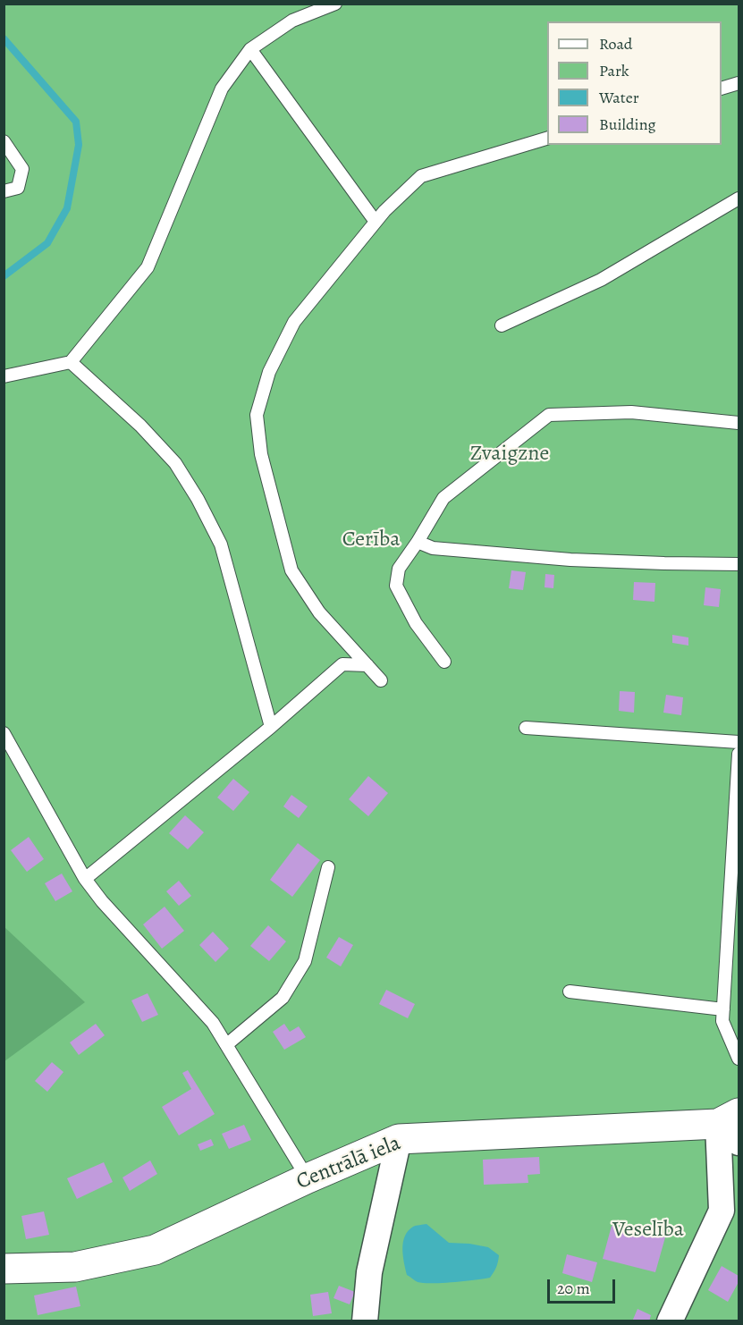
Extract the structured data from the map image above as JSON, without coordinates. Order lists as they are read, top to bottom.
{
  "streets": {
    "street": ["Centrālā iela"]
  },
  "parks": ["Zvaigzne", "Cerība", "Veselība"],
  "legend": [
    "Road",
    "Park",
    "Water",
    "Building"
  ],
  "scale_bar": "20 m"
}
